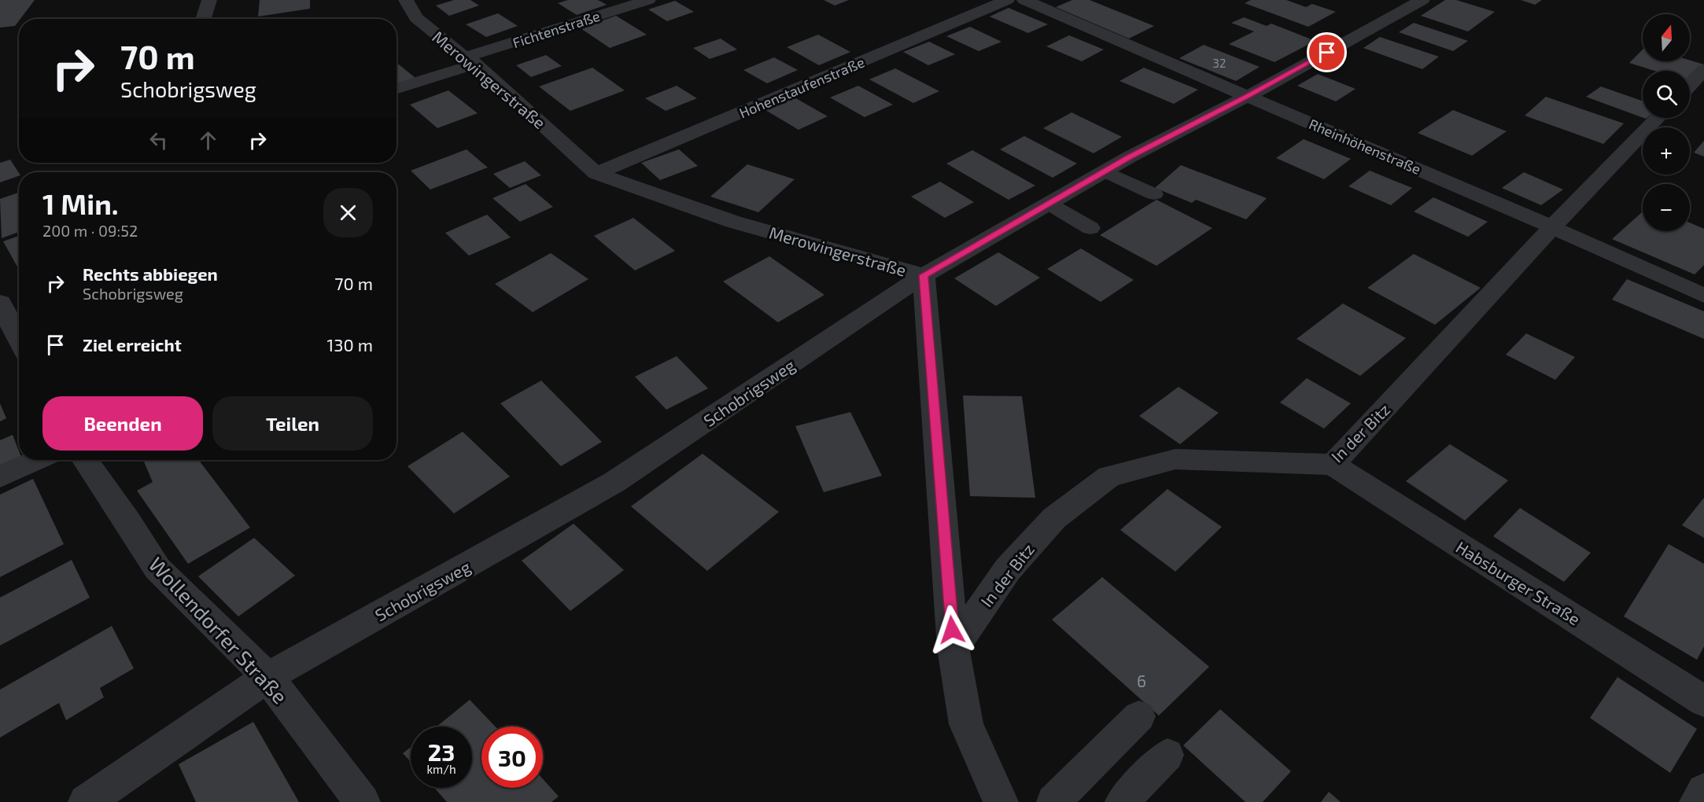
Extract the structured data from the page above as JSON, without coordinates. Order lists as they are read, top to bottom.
{
  "streets": {
    "street": [
      "Fichtenstraße",
      "Merowingerstraße",
      "Hohenstaufenstraße",
      "Rheinhöhenstraße",
      "Schobrigsweg",
      "In der Bitz",
      "Habsburger Straße",
      "Wollendorfer Straße"
    ]
  },
  "crossings": [
    ["Fichtenstraße", "Merowingerstraße"],
    ["Merowingerstraße", "Hohenstaufenstraße"],
    ["Merowingerstraße", "Schobrigsweg"],
    ["Merowingerstraße", "In der Bitz"],
    ["Rheinhöhenstraße", "Schobrigsweg"],
    ["Rheinhöhenstraße", "In der Bitz"],
    ["Schobrigsweg", "Wollendorfer Straße"],
    ["In der Bitz", "Habsburger Straße"]
  ],
  "house_numbers": ["32", "6"],
  "north": "top",
  "page": {
    "map_buttons": ["+", "−"],
    "turn": ["70 m", "Schobrigsweg"],
    "heading": ["1 Min.", "200 m · 09:52"],
    "list": [
      {
        "name": "Rechts abbiegen",
        "note": "Schobrigsweg",
        "value": "70 m"
      },
      {
        "name": "Ziel erreicht",
        "value": "130 m"
      }
    ],
    "buttons": ["Beenden", "Teilen"],
    "speed": "23 km/h",
    "limit": "30"
  }
}
